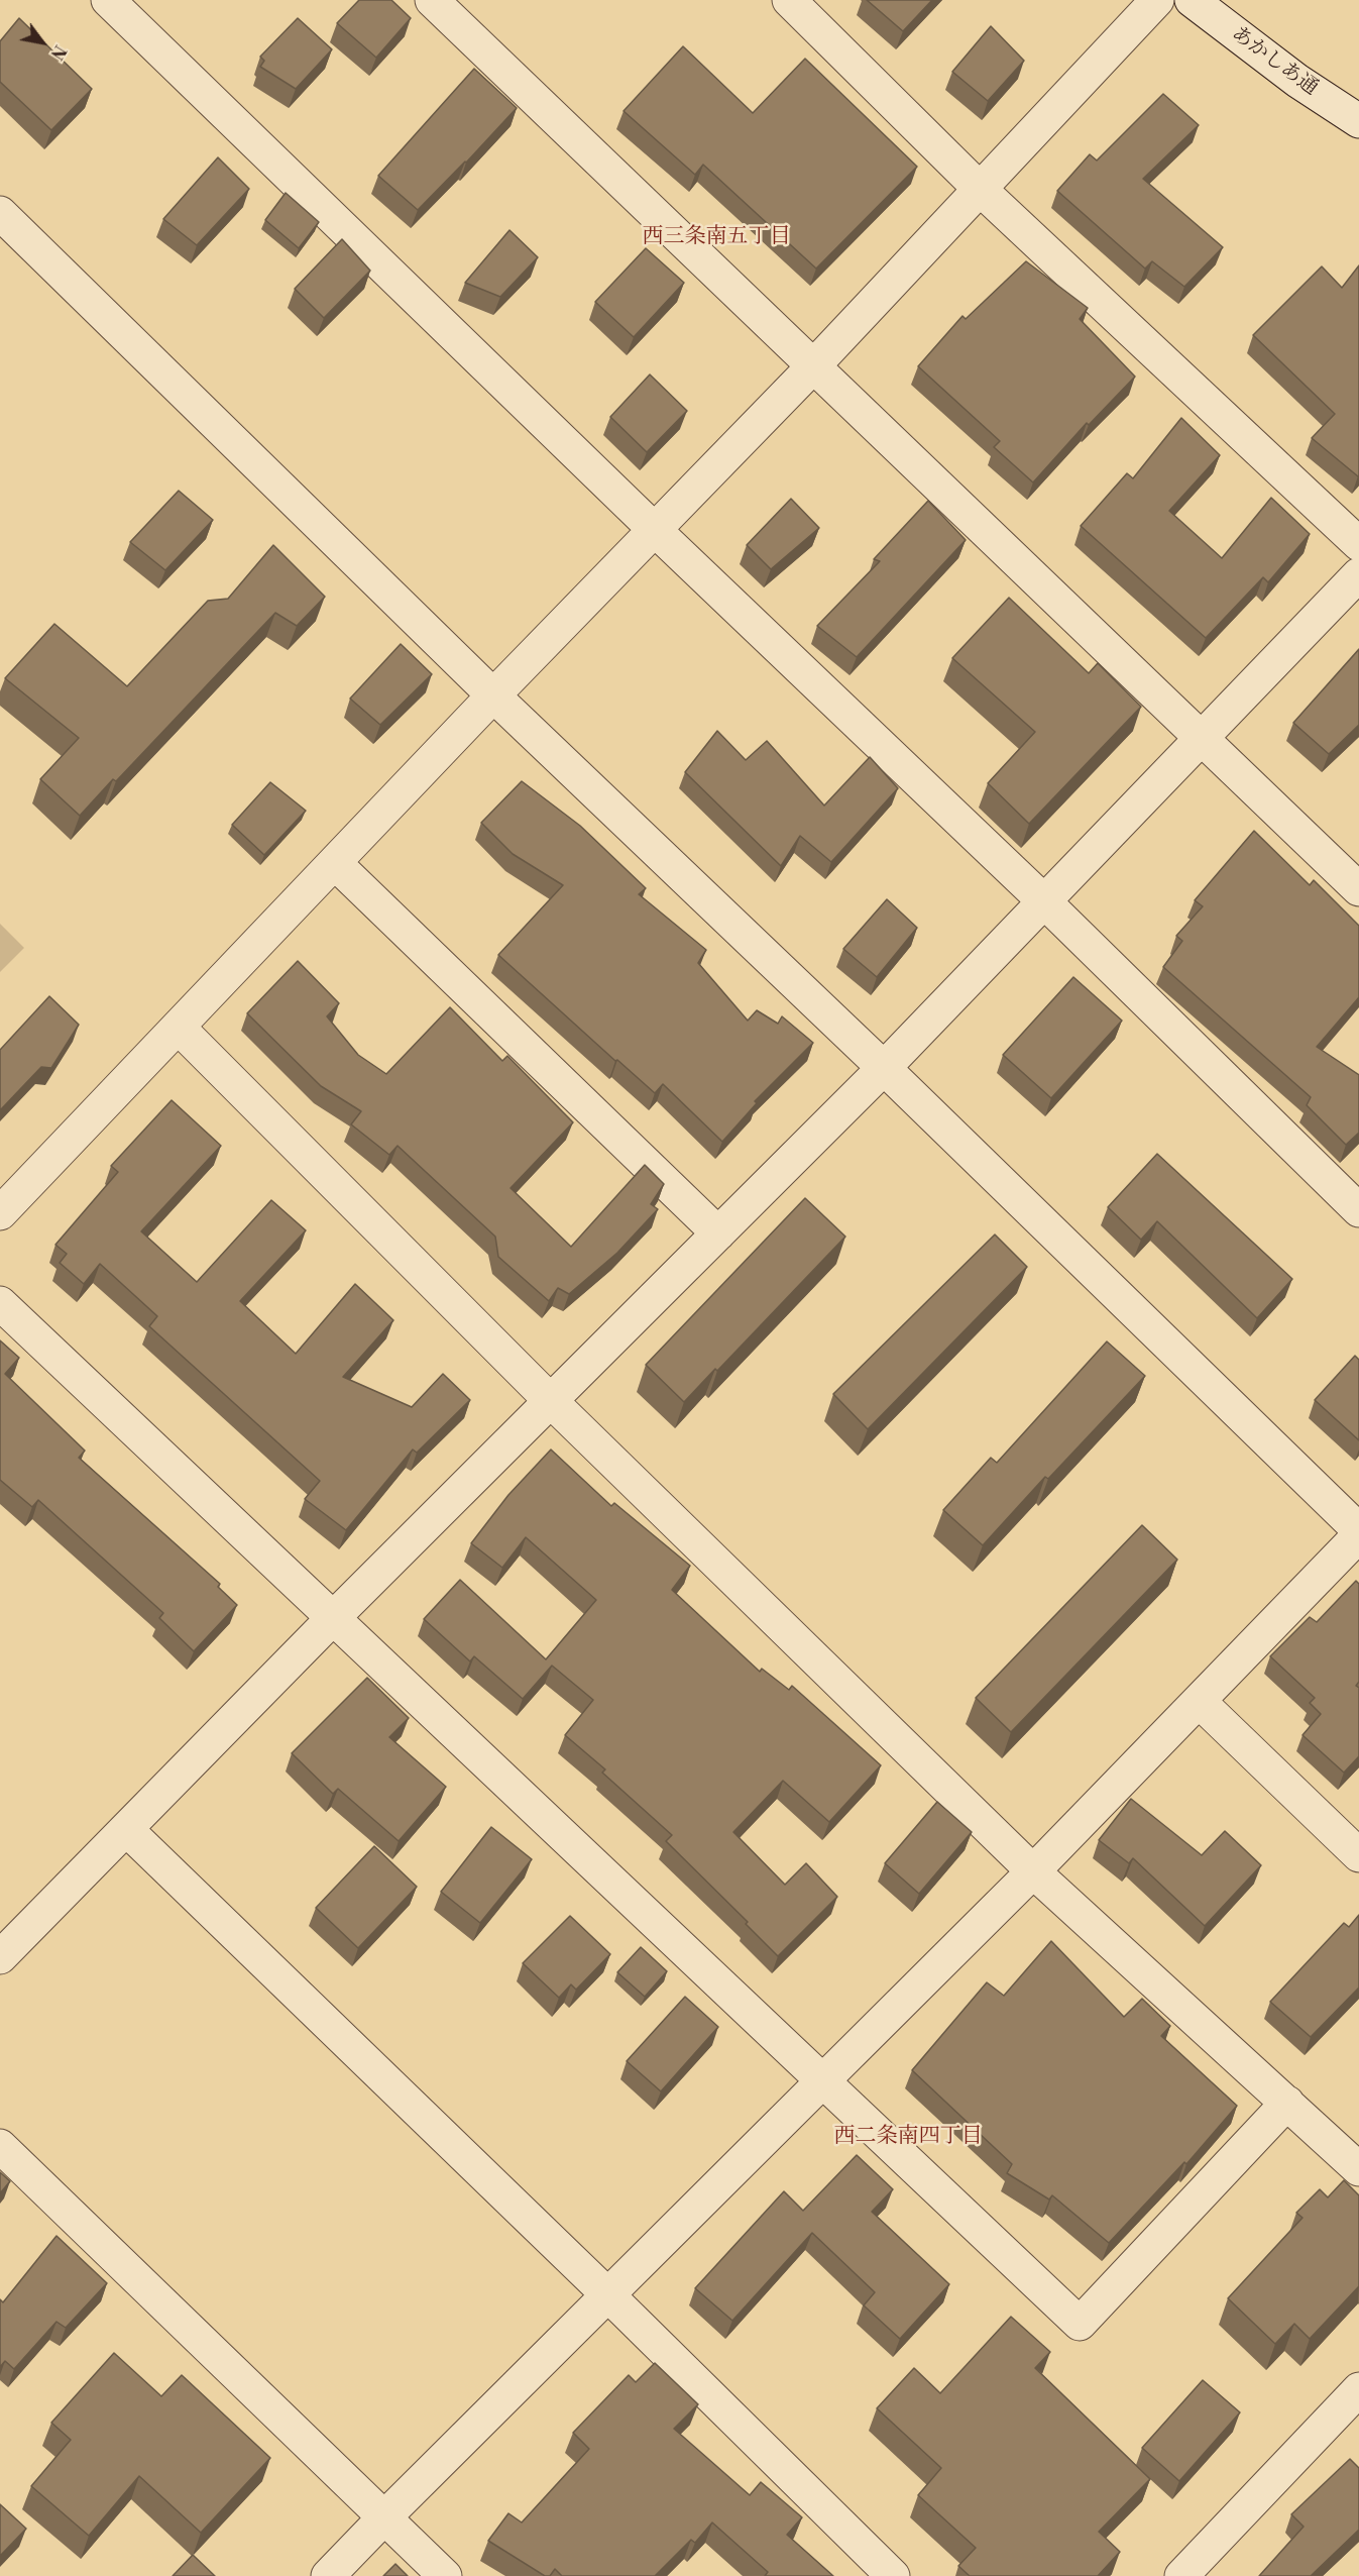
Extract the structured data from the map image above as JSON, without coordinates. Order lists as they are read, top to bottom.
{
  "streets": {
    "street": ["あかしあ通"]
  },
  "districts": ["西三条南五丁目", "西二条南四丁目"],
  "north": "bottom right"
}
